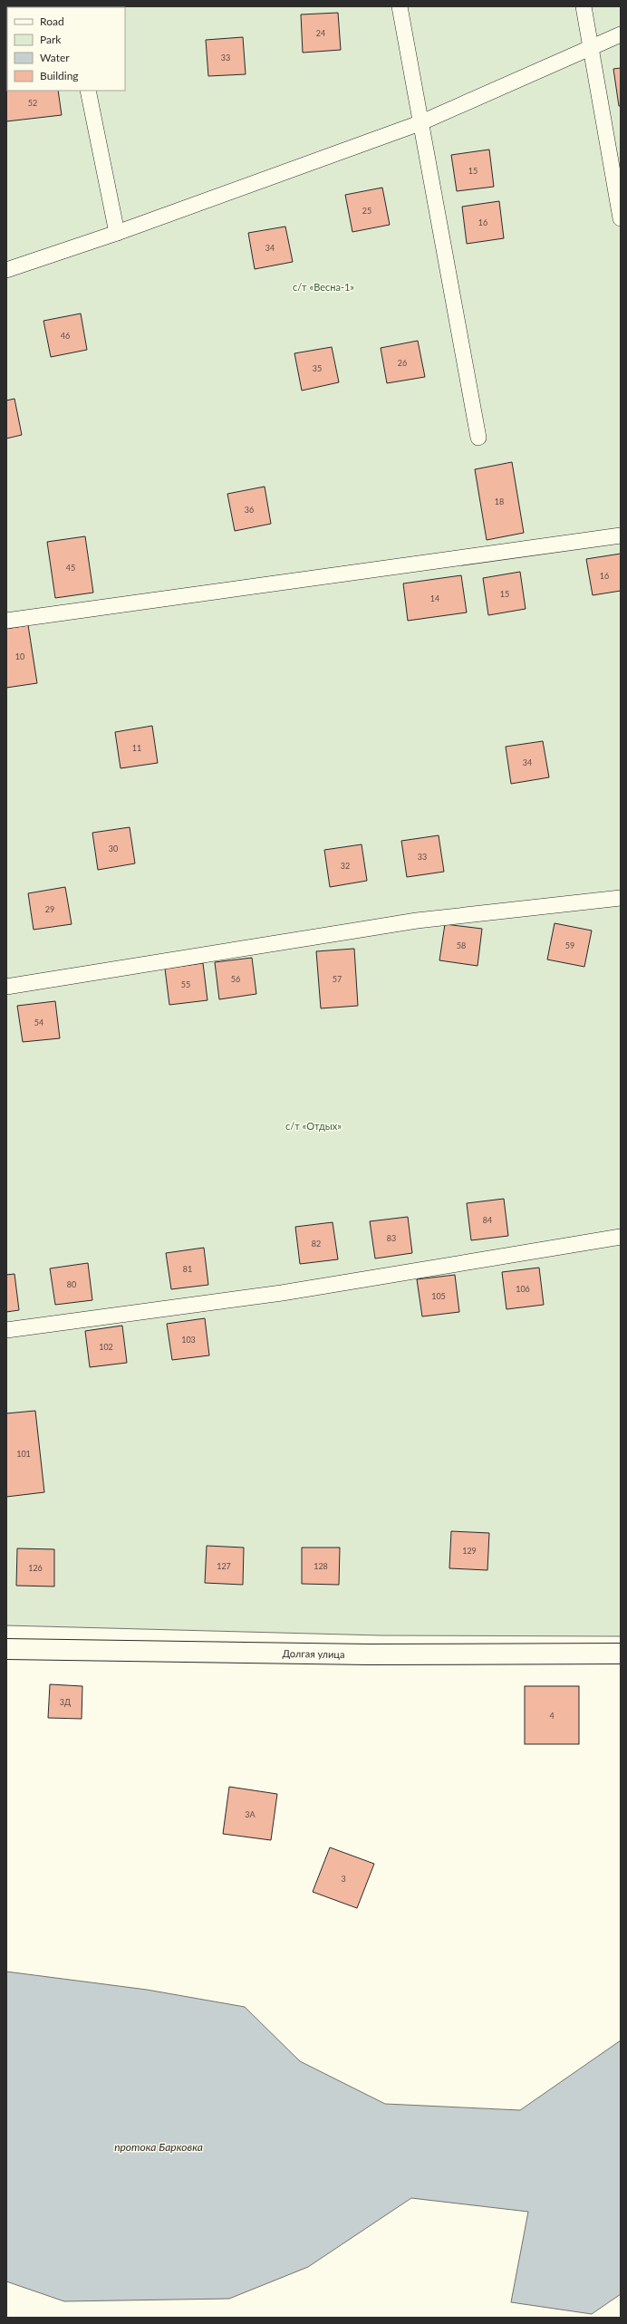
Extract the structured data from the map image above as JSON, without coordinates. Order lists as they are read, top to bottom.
{
  "streets": {
    "street": ["Долгая улица"]
  },
  "water": ["протока Барковка"],
  "parks": ["с/т «Весна-1»", "с/т «Отдых»"],
  "house_numbers": [
    "24",
    "33",
    "52",
    "15",
    "25",
    "16",
    "34",
    "46",
    "26",
    "35",
    "18",
    "36",
    "45",
    "16",
    "15",
    "14",
    "10",
    "11",
    "34",
    "30",
    "33",
    "32",
    "29",
    "58",
    "59",
    "56",
    "57",
    "55",
    "54",
    "84",
    "83",
    "82",
    "81",
    "80",
    "106",
    "105",
    "103",
    "102",
    "101",
    "129",
    "127",
    "128",
    "126",
    "3Д",
    "4",
    "3А",
    "3"
  ],
  "legend": [
    "Road",
    "Park",
    "Water",
    "Building"
  ]
}
